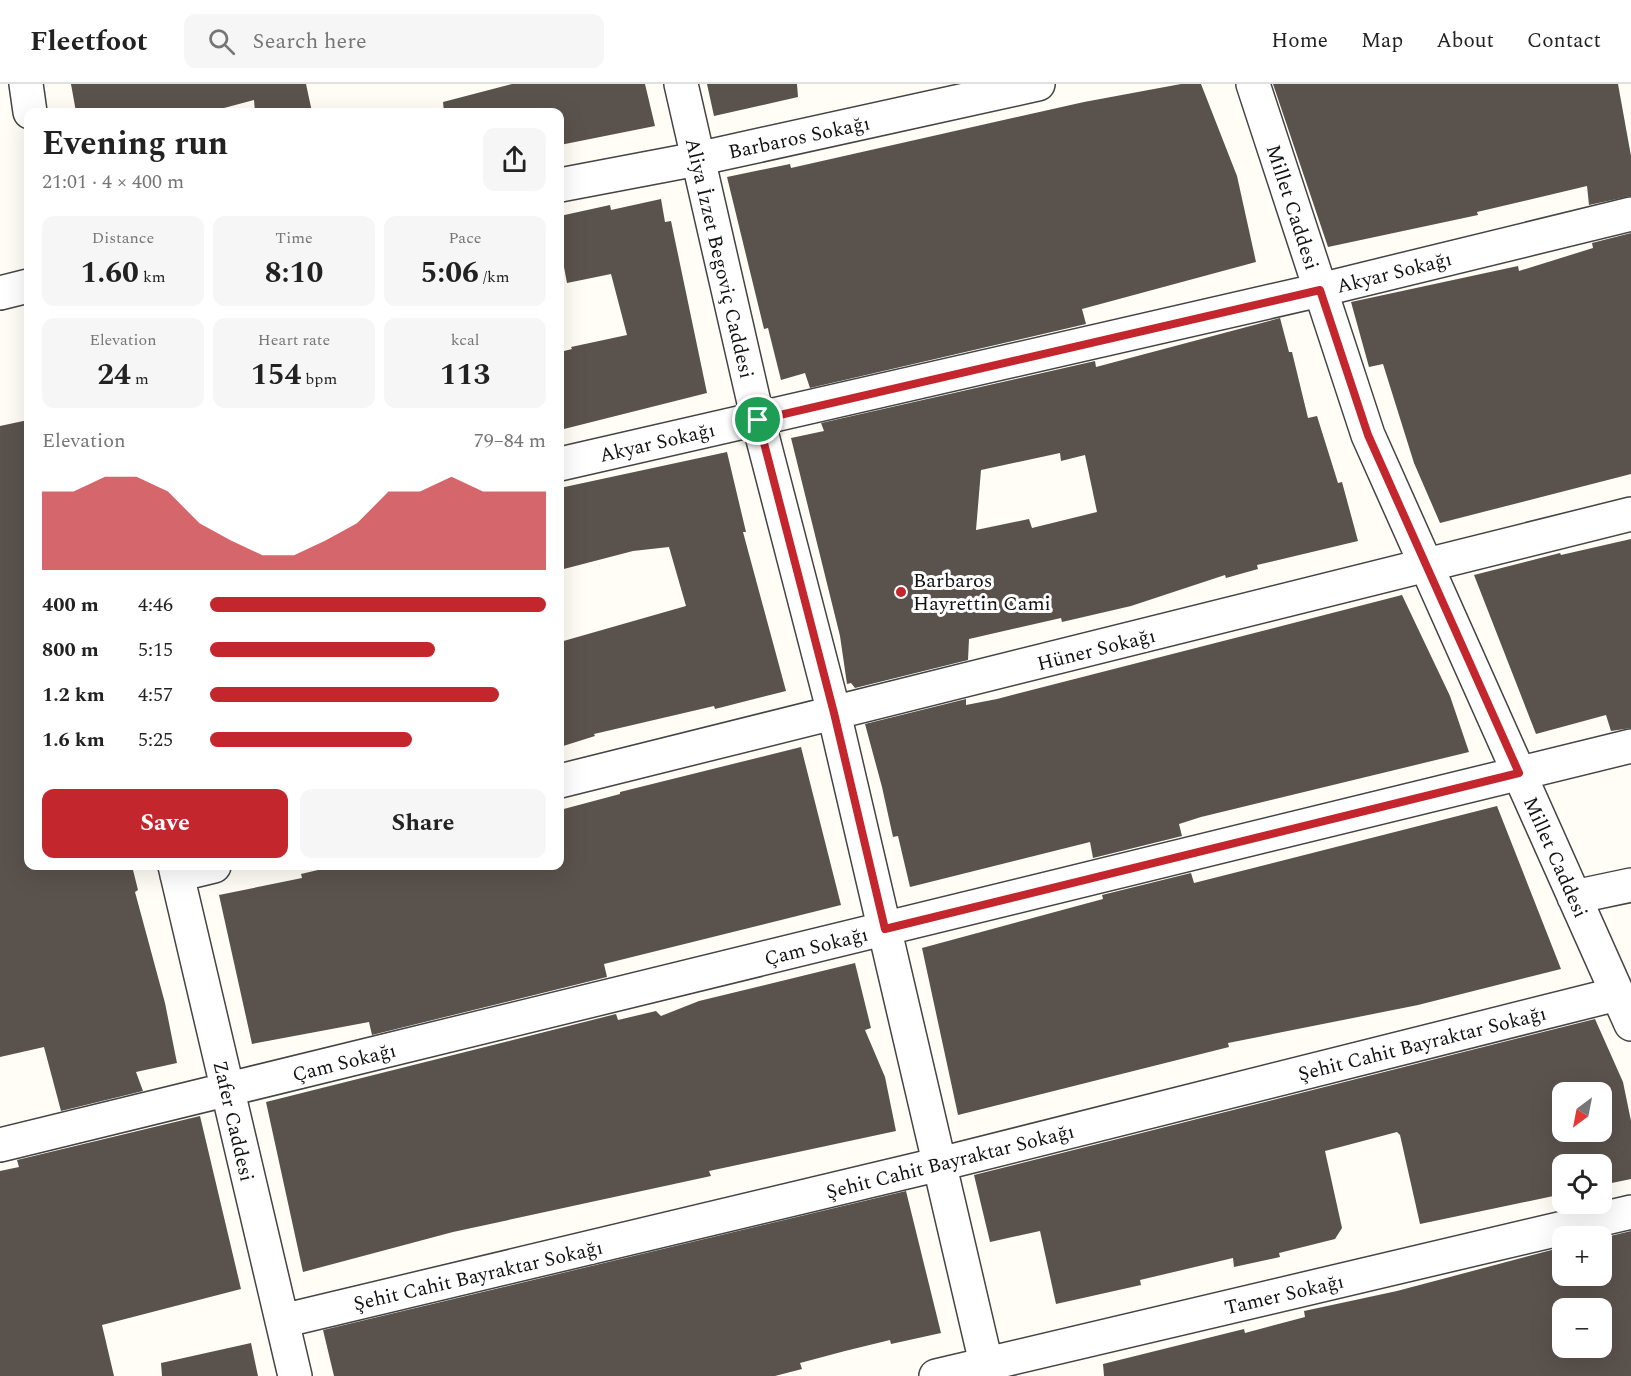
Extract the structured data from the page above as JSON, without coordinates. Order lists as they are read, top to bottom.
{
  "streets": {
    "street": [
      "Barbaros Sokağı",
      "Millet Caddesi",
      "Aliya İzzet Begoviç Caddesi",
      "Akyar Sokağı",
      "Hüner Sokağı",
      "Çam Sokağı",
      "Şehit Cahit Bayraktar Sokağı",
      "Zafer Caddesi",
      "Tamer Sokağı"
    ]
  },
  "crossings": [
    ["Barbaros Sokağı", "Aliya İzzet Begoviç Caddesi"],
    ["Millet Caddesi", "Akyar Sokağı"],
    ["Millet Caddesi", "Hüner Sokağı"],
    ["Millet Caddesi", "Çam Sokağı"],
    ["Millet Caddesi", "Şehit Cahit Bayraktar Sokağı"],
    ["Aliya İzzet Begoviç Caddesi", "Akyar Sokağı"],
    ["Aliya İzzet Begoviç Caddesi", "Hüner Sokağı"],
    ["Aliya İzzet Begoviç Caddesi", "Çam Sokağı"],
    ["Aliya İzzet Begoviç Caddesi", "Şehit Cahit Bayraktar Sokağı"],
    ["Aliya İzzet Begoviç Caddesi", "Tamer Sokağı"],
    ["Çam Sokağı", "Zafer Caddesi"],
    ["Şehit Cahit Bayraktar Sokağı", "Zafer Caddesi"]
  ],
  "places": ["Barbaros Hayrettin Cami"],
  "north": "bottom left",
  "page": {
    "header": "Fleetfoot",
    "search": "Search here",
    "nav": [
      "Home",
      "Map",
      "About",
      "Contact"
    ],
    "heading": ["Evening run", "21:01 · 4 × 400 m"],
    "stats": [
      ["Distance", "1.60 km"],
      ["Time", "8:10"],
      ["Pace", "5:06 /km"],
      ["Elevation", "24 m"],
      ["Heart rate", "154 bpm"],
      ["kcal", "113"]
    ],
    "chart": ["Elevation", "79–84 m"],
    "list": [
      {
        "name": "400 m",
        "note": "4:46"
      },
      {
        "name": "800 m",
        "note": "5:15"
      },
      {
        "name": "1.2 km",
        "note": "4:57"
      },
      {
        "name": "1.6 km",
        "note": "5:25"
      }
    ],
    "buttons": ["Save", "Share"],
    "map_buttons": ["+", "−"]
  }
}
